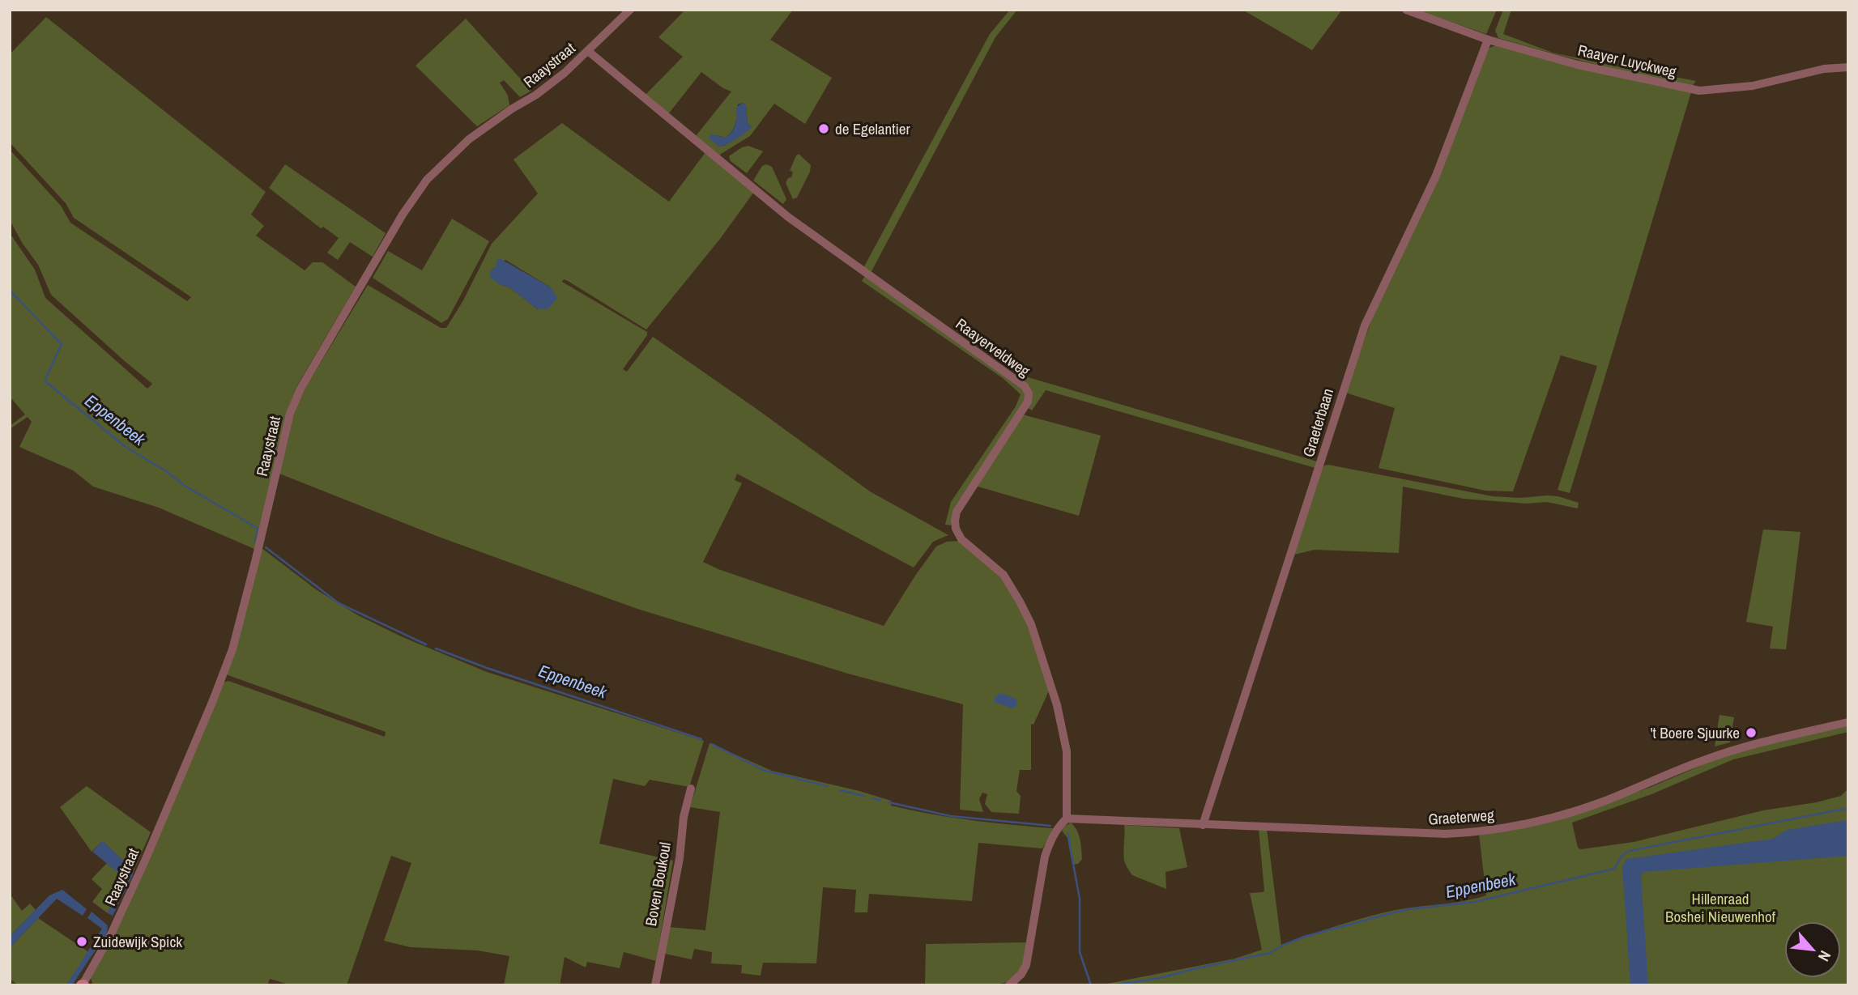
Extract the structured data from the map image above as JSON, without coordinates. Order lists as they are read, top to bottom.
{
  "streets": {
    "street": [
      "Raayer Luyckweg",
      "Raaystraat",
      "Raayerveldweg",
      "Graeterbaan",
      "Graeterweg",
      "Boven Boukoul"
    ]
  },
  "crossings": [
    ["Raayer Luyckweg", "Graeterbaan"],
    ["Raaystraat", "Raayerveldweg"],
    ["Raayerveldweg", "Graeterweg"],
    ["Graeterbaan", "Graeterweg"]
  ],
  "water": ["Eppenbeek"],
  "parks": ["Hillenraad Boshei Nieuwenhof"],
  "places": ["de Egelantier", "'t Boere Sjuurke", "Zuidewijk Spick"],
  "north": "bottom right"
}
